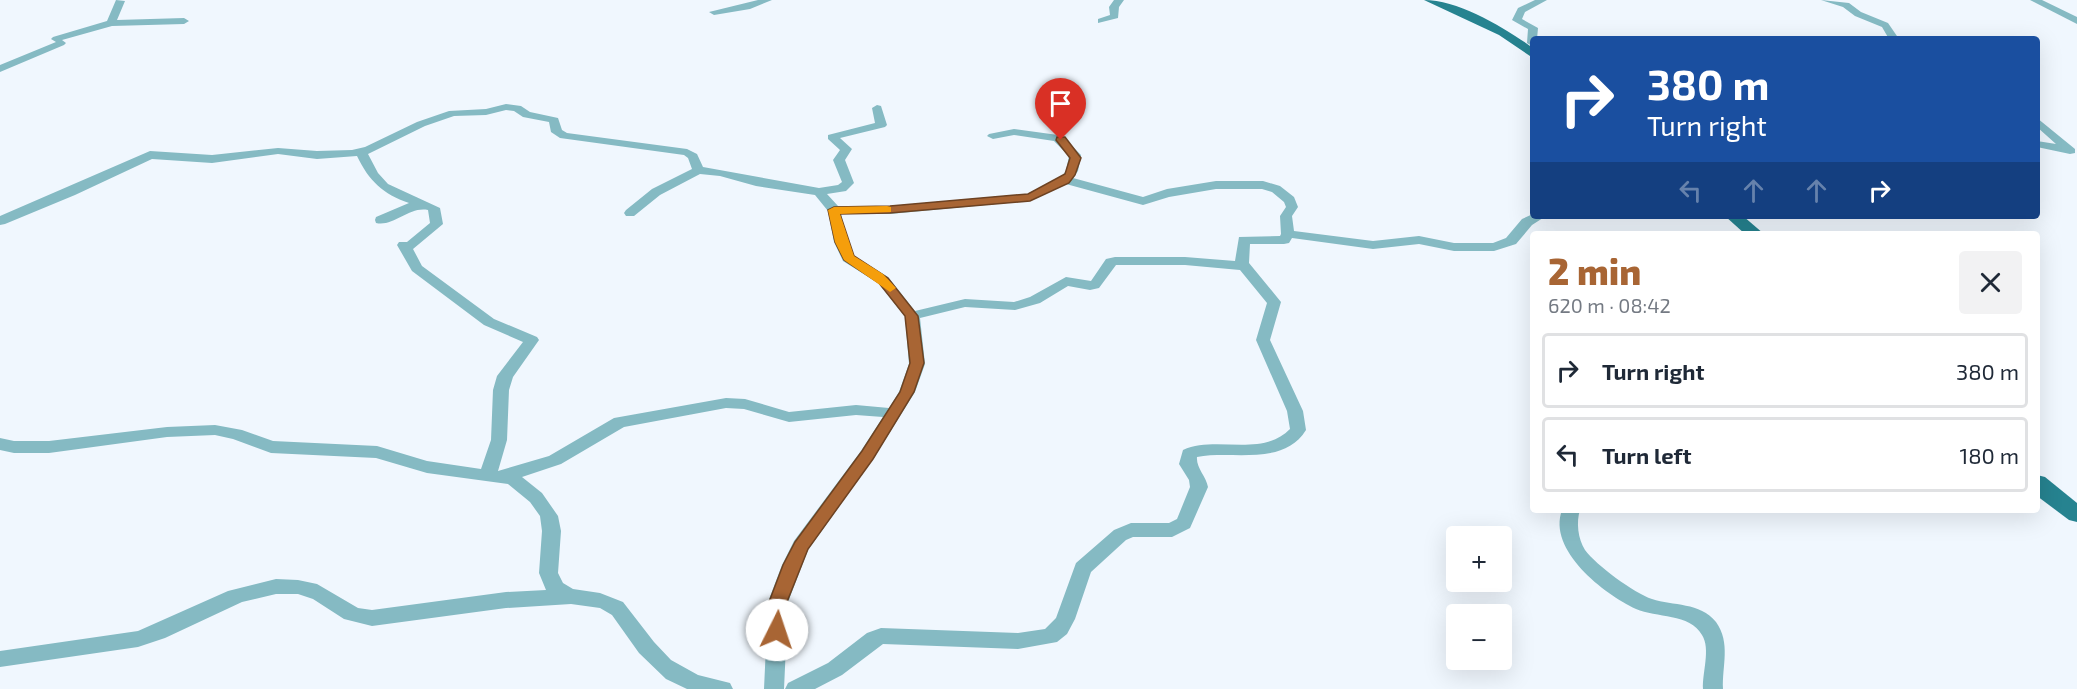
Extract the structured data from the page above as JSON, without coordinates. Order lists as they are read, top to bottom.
{
  "page": {
    "turn": ["380 m", "Turn right"],
    "heading": ["2 min", "620 m · 08:42"],
    "list": [
      {
        "name": "Turn right",
        "value": "380 m"
      },
      {
        "name": "Turn left",
        "value": "180 m"
      }
    ],
    "map_buttons": ["+", "−"]
  }
}
